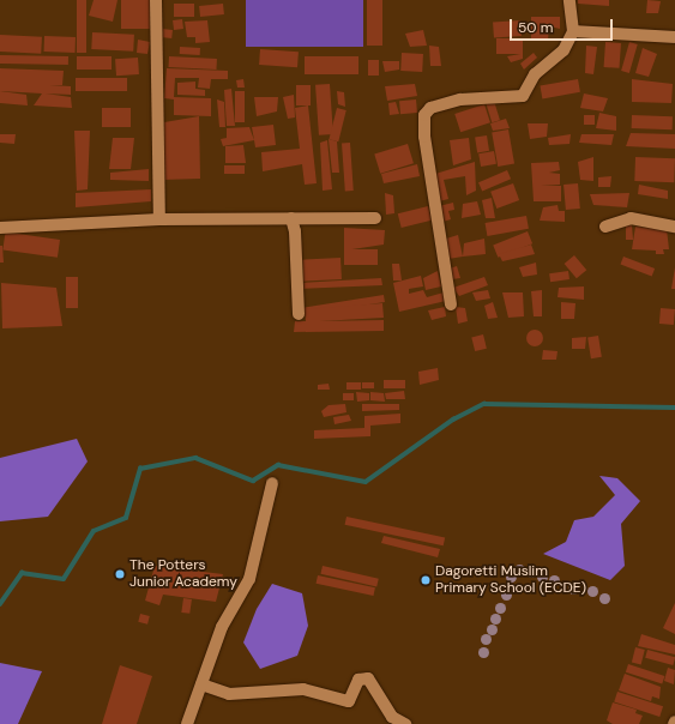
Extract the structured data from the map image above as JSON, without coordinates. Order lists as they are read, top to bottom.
{
  "places": ["The Potters Junior Academy", "Dagoretti Muslim Primary School (ECDE)"],
  "scale_bar": "50 m"
}
